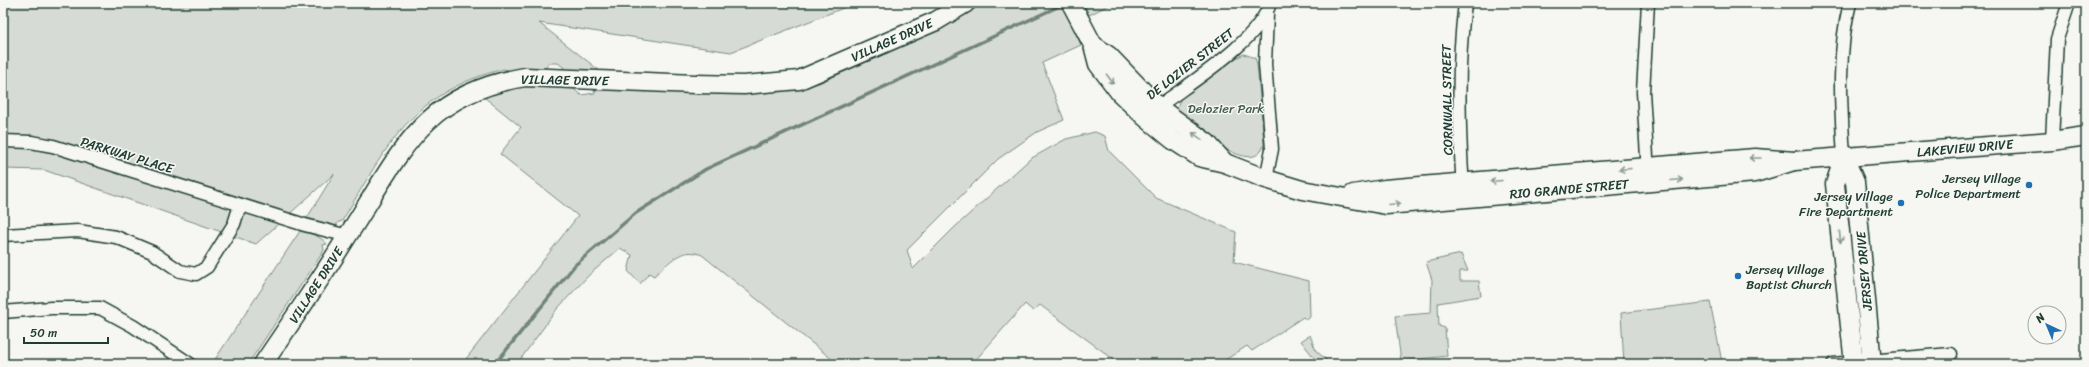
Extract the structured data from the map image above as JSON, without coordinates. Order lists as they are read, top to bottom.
{
  "streets": {
    "street": [
      "VILLAGE DRIVE",
      "DE LOZIER STREET",
      "CORNWALL STREET",
      "LAKEVIEW DRIVE",
      "PARKWAY PLACE",
      "RIO GRANDE STREET",
      "JERSEY DRIVE"
    ]
  },
  "crossings": [
    ["VILLAGE DRIVE", "PARKWAY PLACE"],
    ["DE LOZIER STREET", "RIO GRANDE STREET"],
    ["CORNWALL STREET", "RIO GRANDE STREET"],
    ["LAKEVIEW DRIVE", "RIO GRANDE STREET"],
    ["LAKEVIEW DRIVE", "JERSEY DRIVE"],
    ["RIO GRANDE STREET", "JERSEY DRIVE"]
  ],
  "parks": ["Delozier Park"],
  "places": ["Jersey Village Police Department", "Jersey Village Fire Department", "Jersey Village Baptist Church"],
  "scale_bar": "50 m",
  "north": "top left"
}
